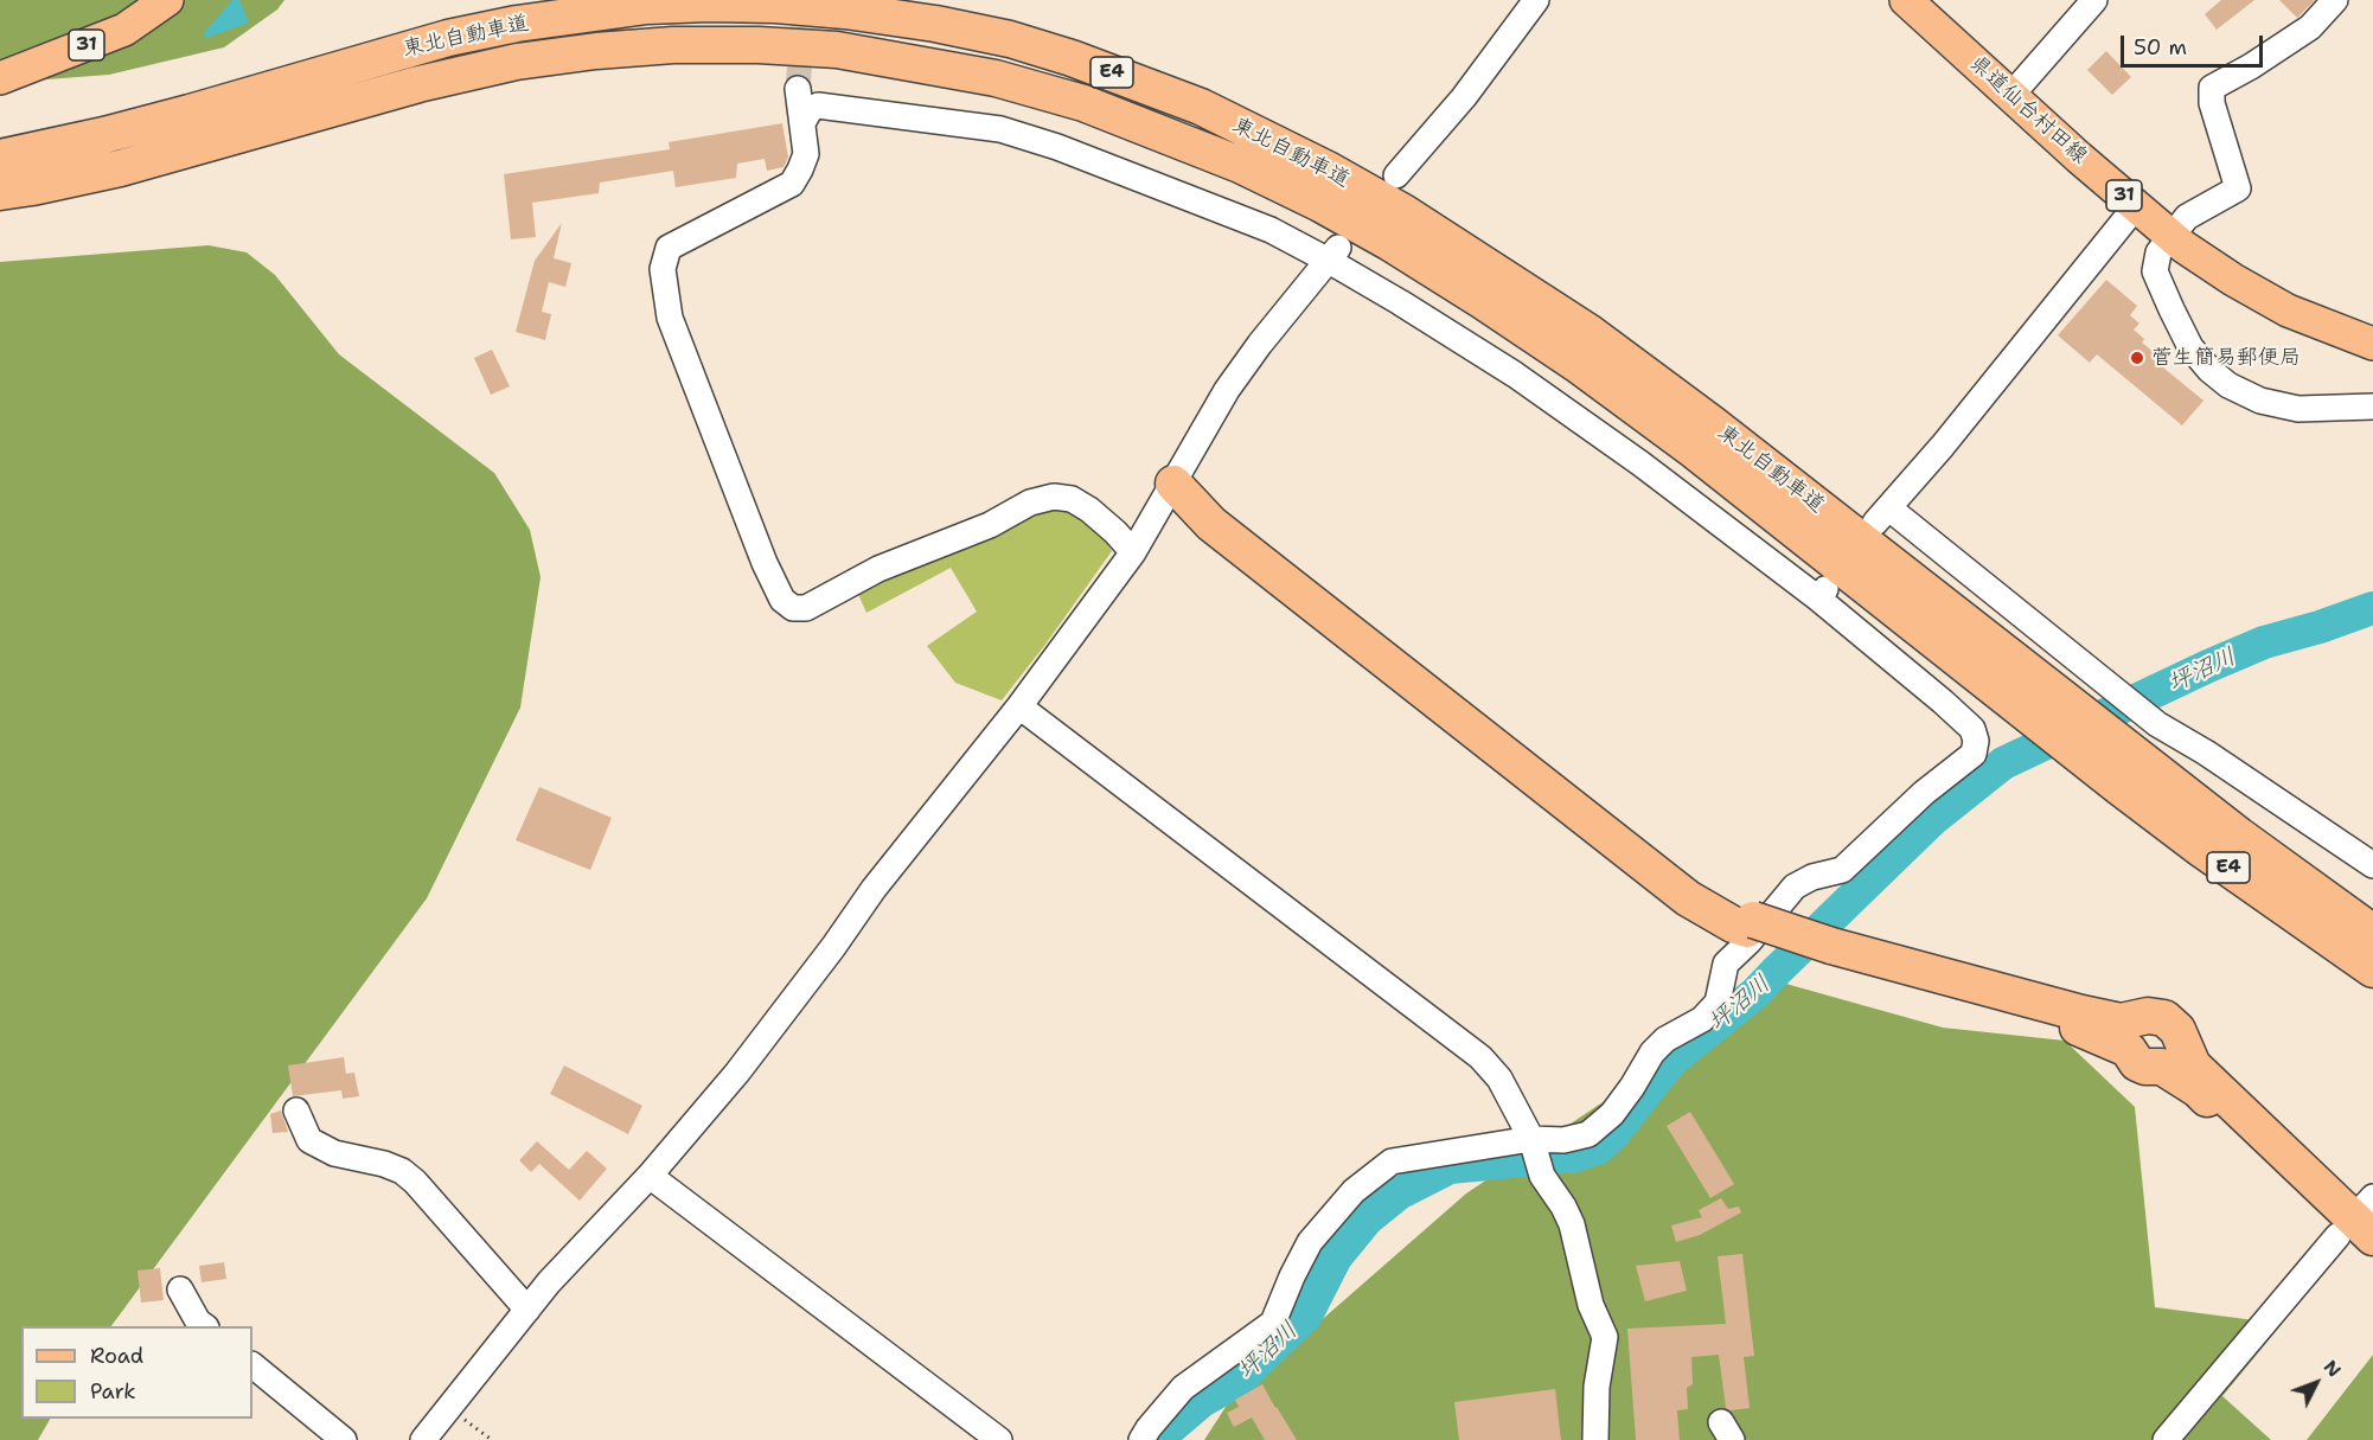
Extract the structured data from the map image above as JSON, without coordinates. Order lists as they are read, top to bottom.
{
  "streets": {
    "highway": ["東北自動車道", "E4"],
    "main road": ["31", "県道仙台村田線"]
  },
  "water": ["坪沼川"],
  "places": ["菅生簡易郵便局"],
  "legend": ["Road", "Park"],
  "scale_bar": "50 m",
  "north": "top right"
}
